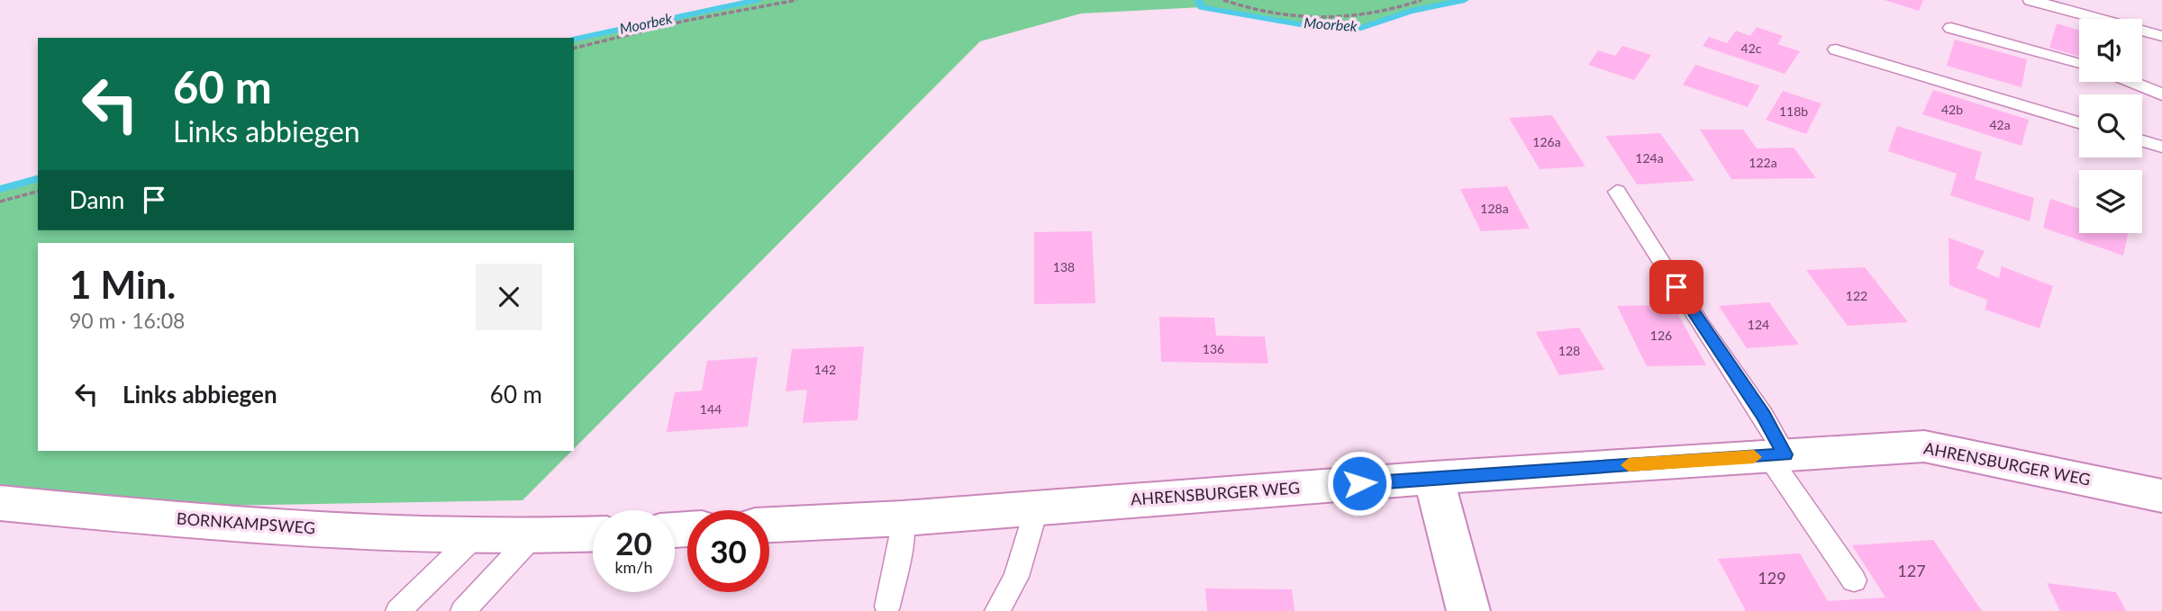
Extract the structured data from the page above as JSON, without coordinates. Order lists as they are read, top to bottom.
{
  "streets": {
    "street": ["AHRENSBURGER WEG", "BORNKAMPSWEG"]
  },
  "water": ["Moorbek"],
  "house_numbers": [
    "42c",
    "42b",
    "118b",
    "42a",
    "126a",
    "124a",
    "122a",
    "128a",
    "138",
    "122",
    "124",
    "126",
    "136",
    "128",
    "142",
    "144",
    "127",
    "129"
  ],
  "page": {
    "turn": ["60 m", "Links abbiegen"],
    "then": "Dann",
    "heading": ["1 Min.", "90 m · 16:08"],
    "list": [
      {
        "name": "Links abbiegen",
        "value": "60 m"
      }
    ],
    "speed": "20 km/h",
    "limit": "30"
  }
}
